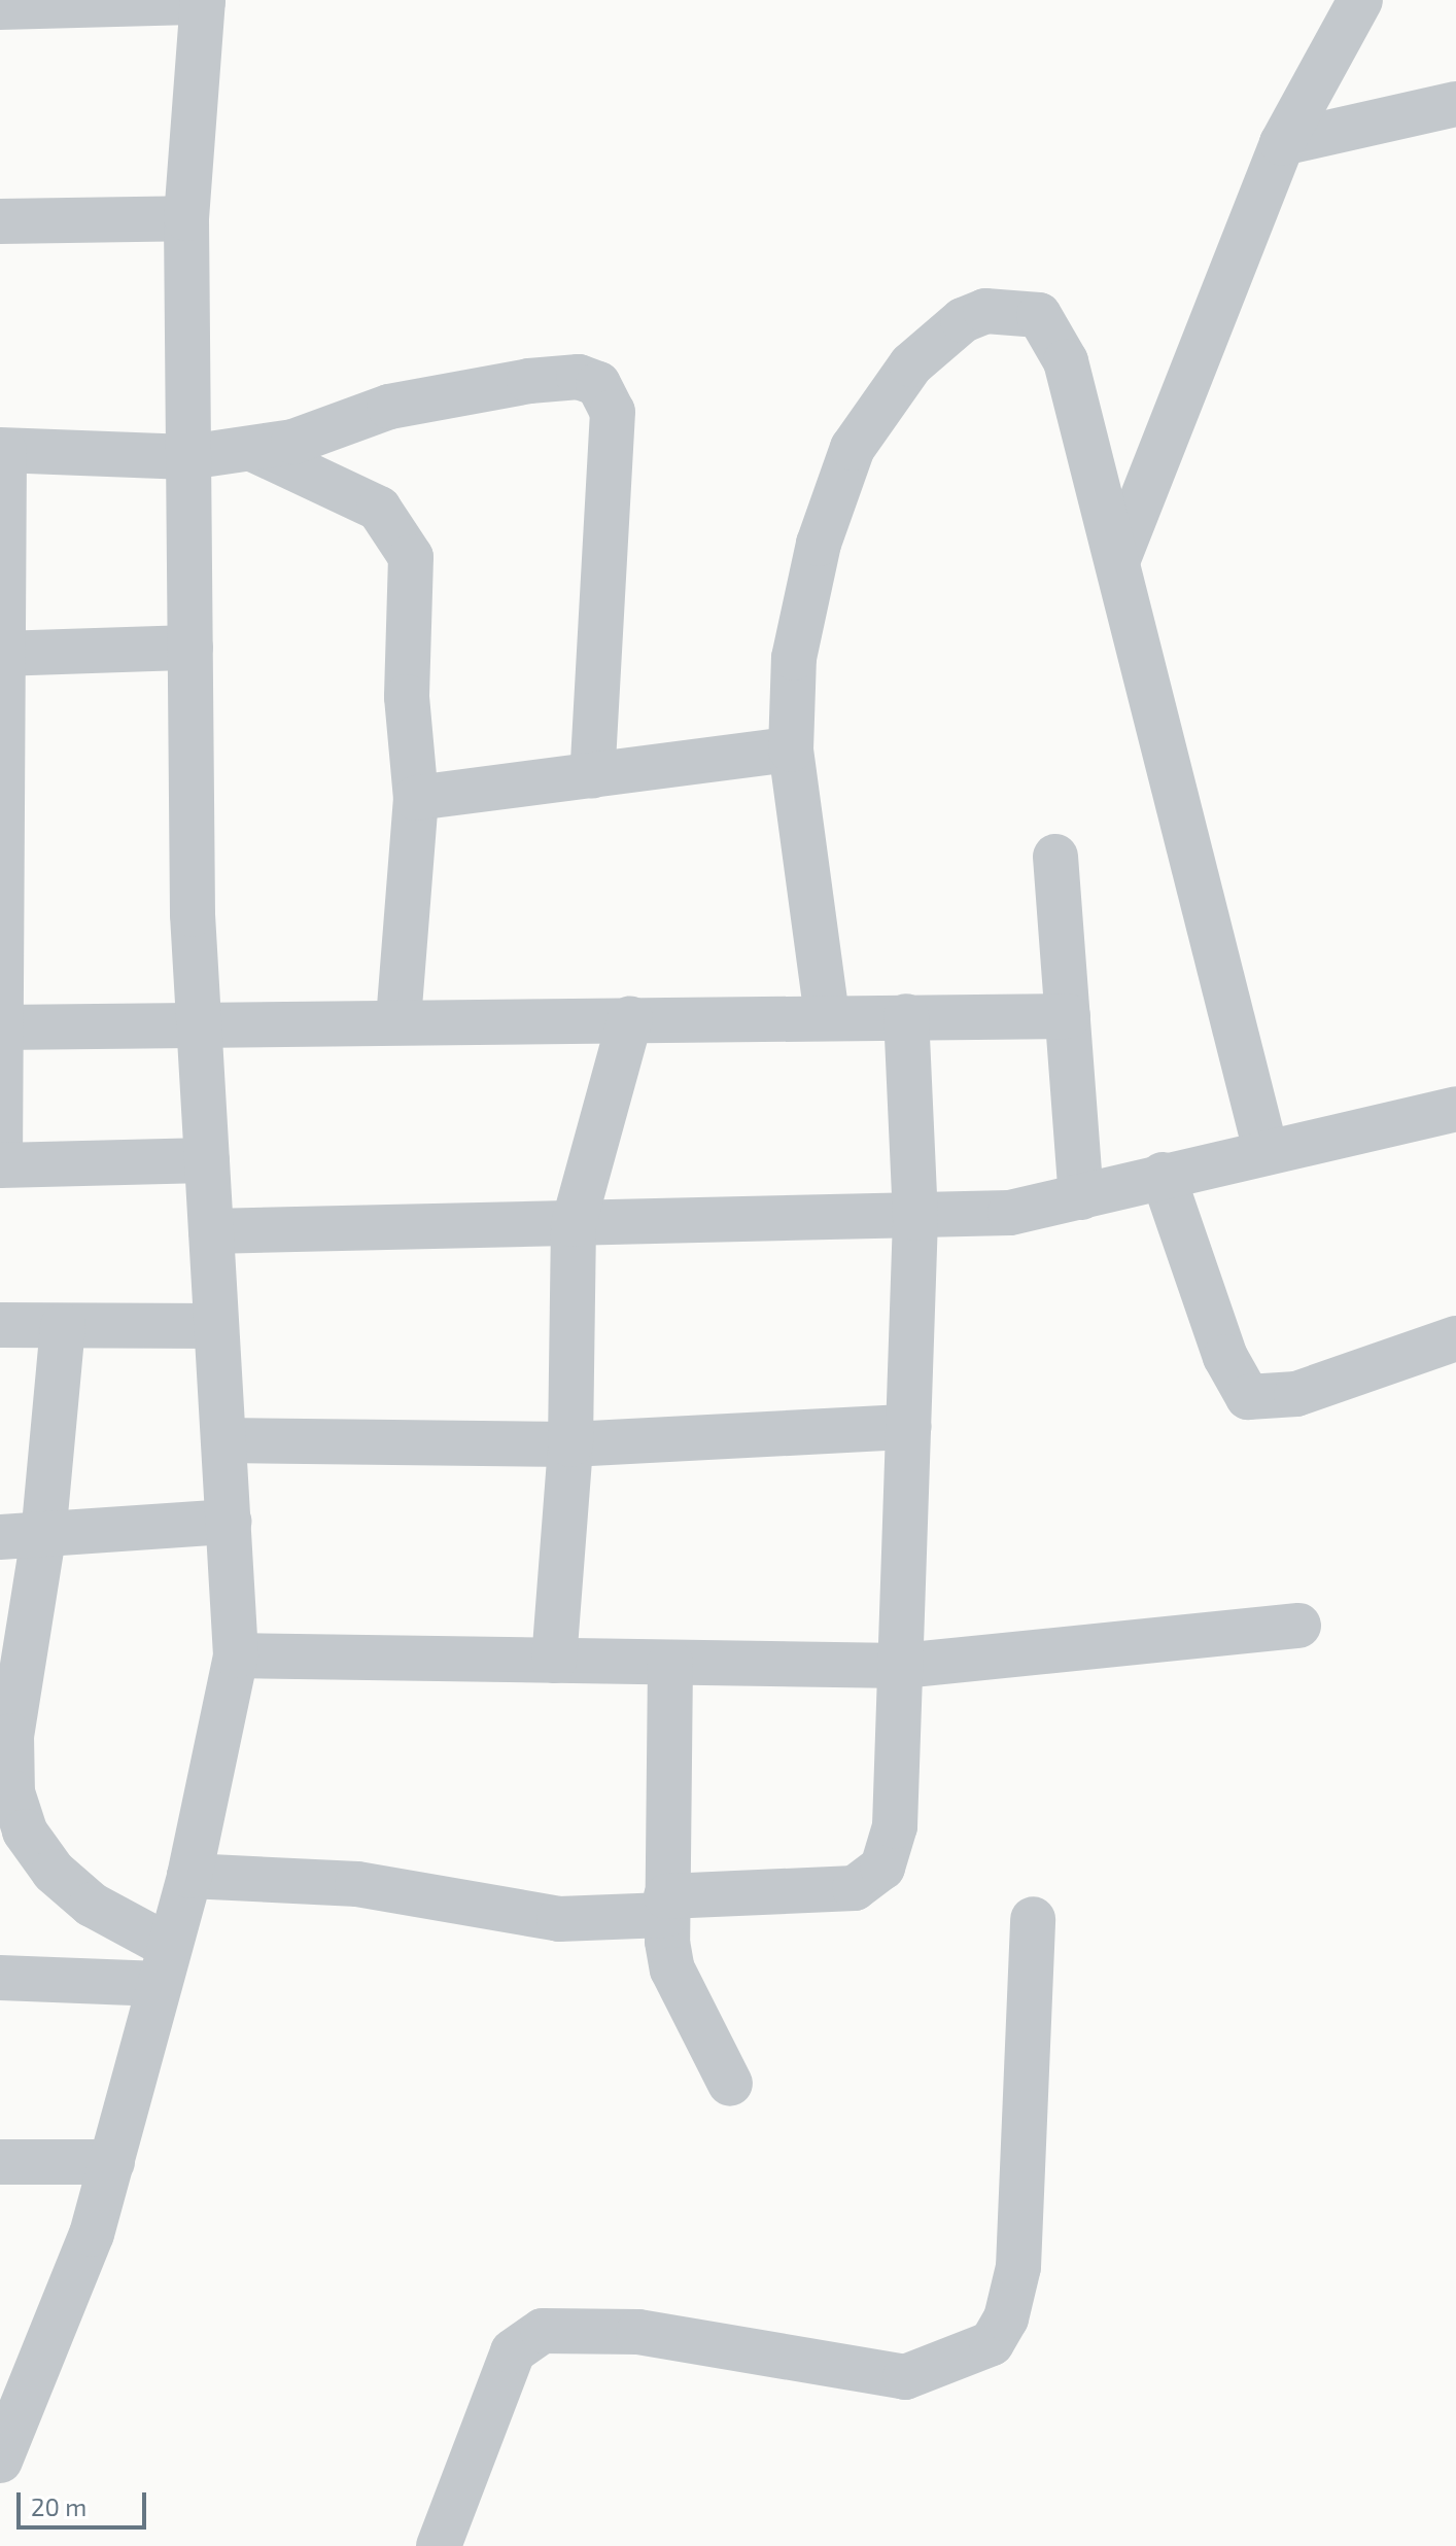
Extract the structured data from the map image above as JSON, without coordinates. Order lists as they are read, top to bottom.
{
  "scale_bar": "20 m"
}
